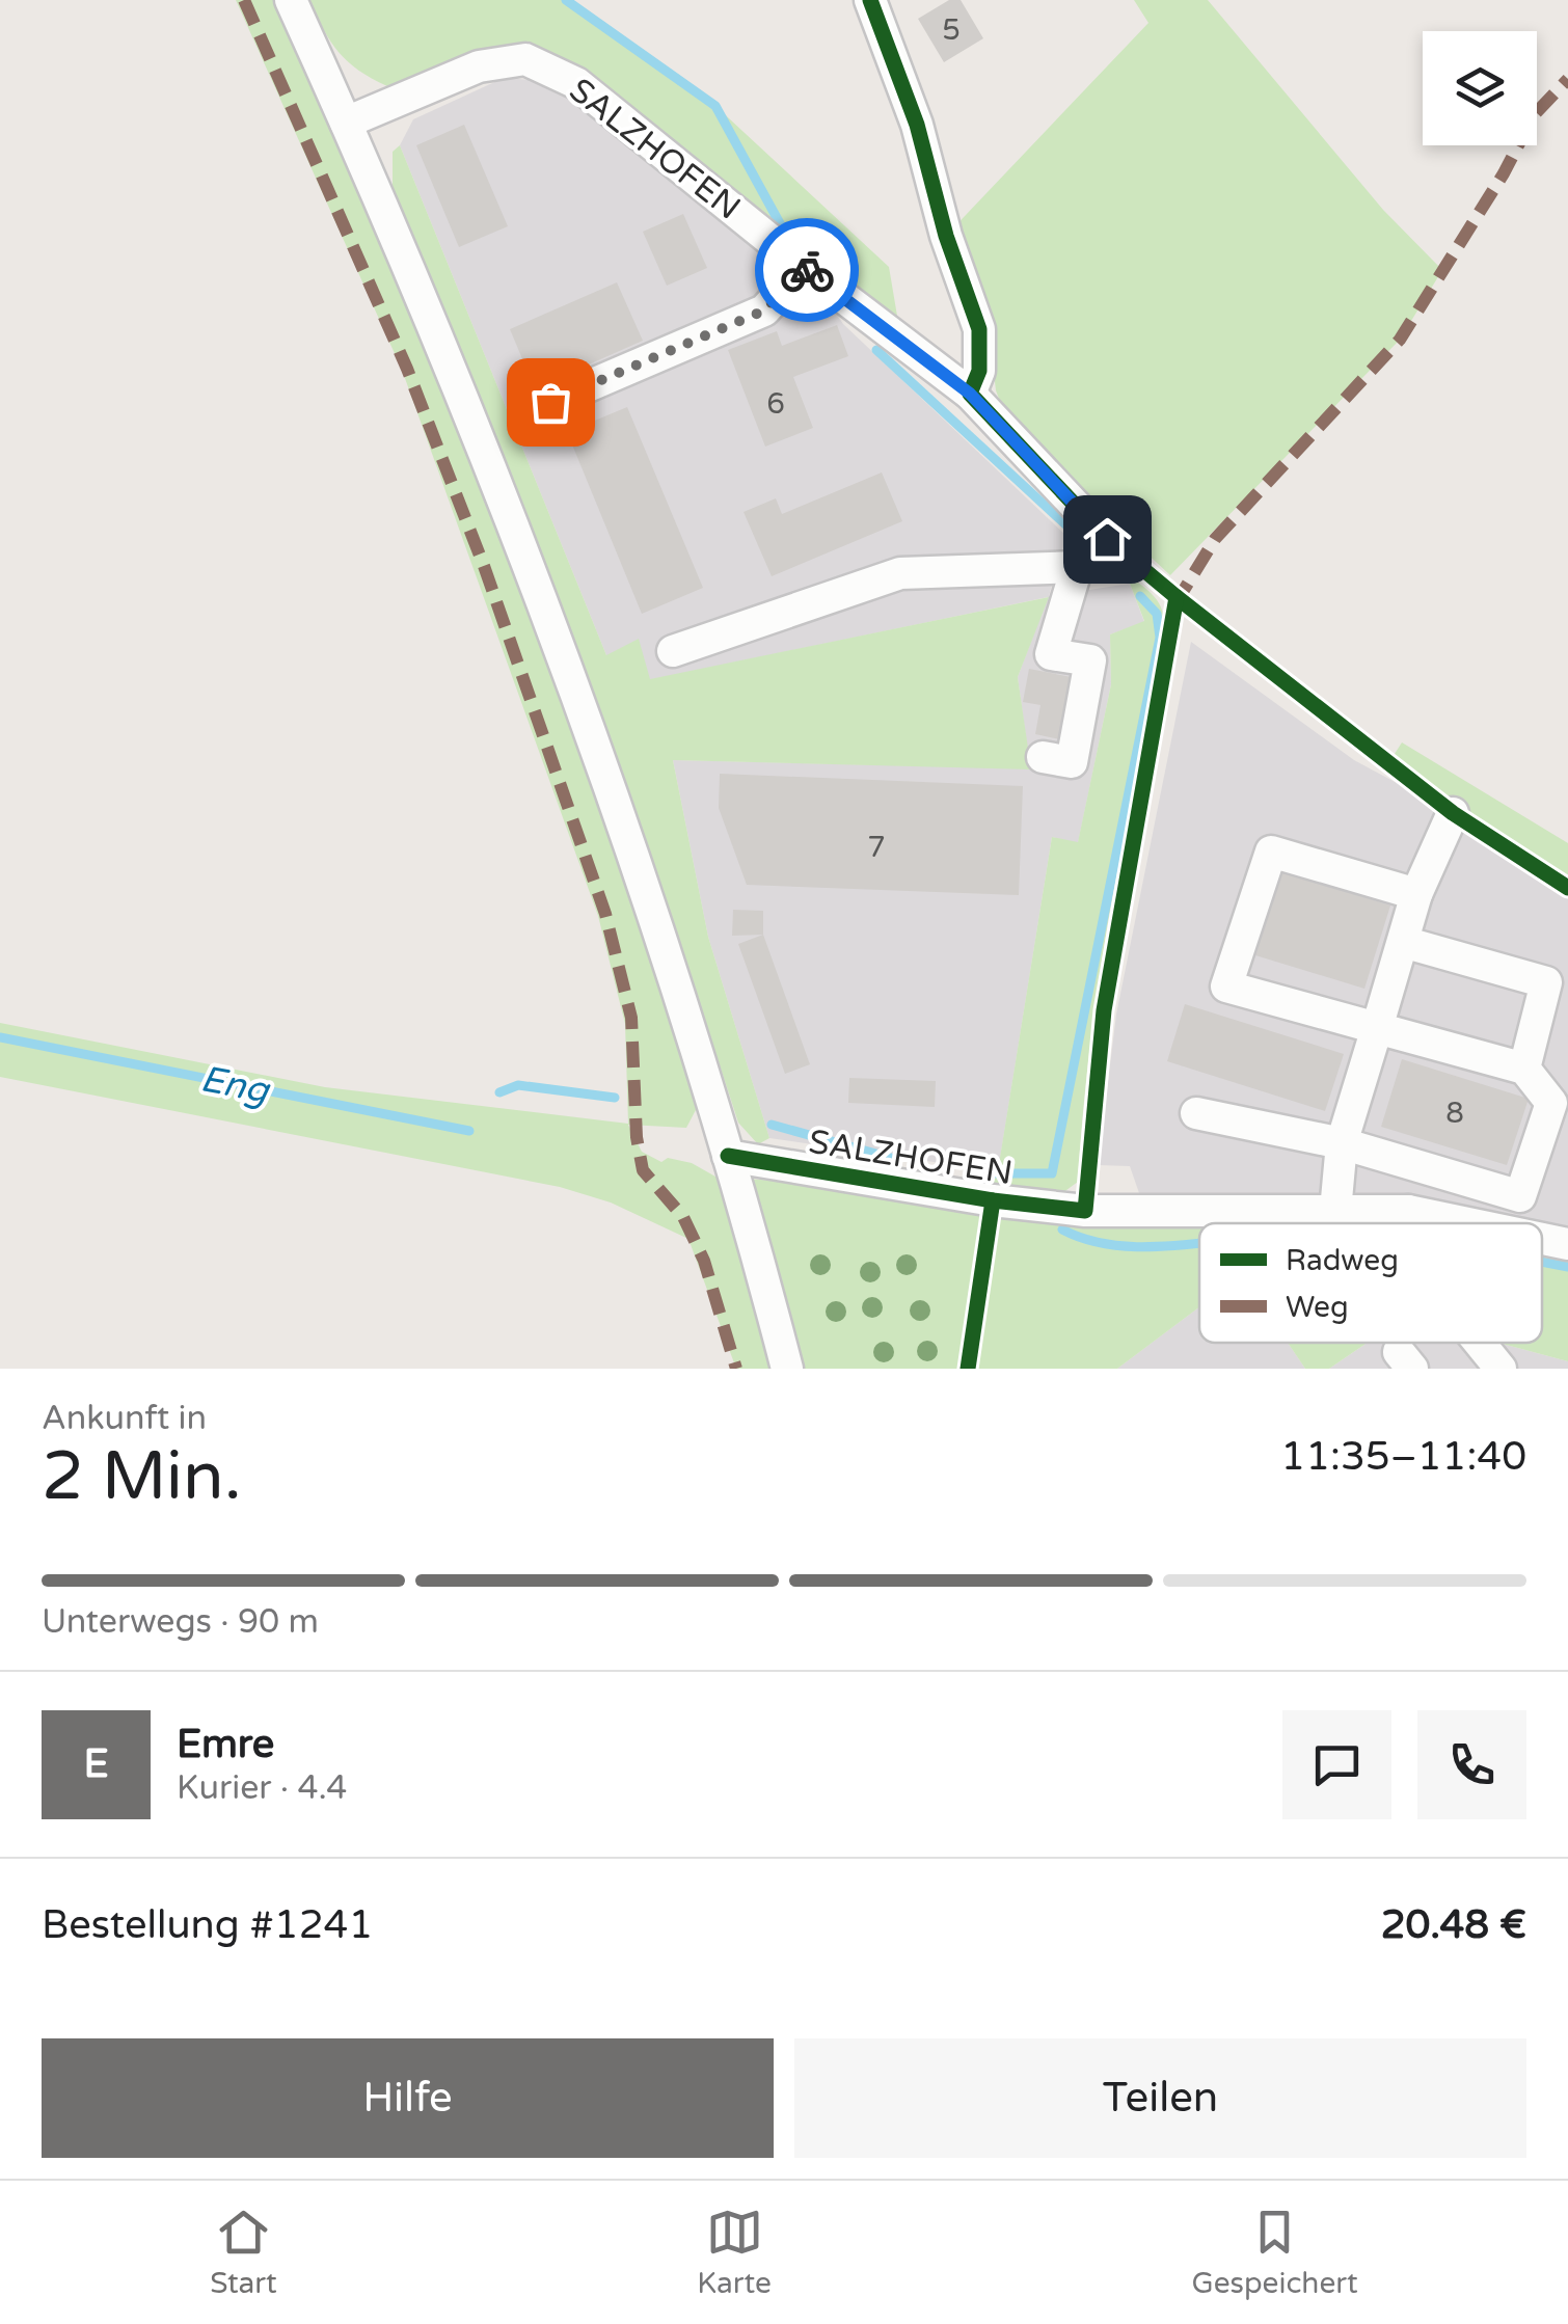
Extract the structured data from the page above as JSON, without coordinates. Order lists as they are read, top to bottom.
{
  "streets": {
    "street": ["SALZHOFEN"]
  },
  "water": ["Eng"],
  "house_numbers": [
    "5",
    "6",
    "7",
    "8"
  ],
  "legend": ["Radweg", "Weg"],
  "page": {
    "heading": ["2 Min.", "Ankunft in", "11:35–11:40"],
    "panel": [
      "Emre",
      "Kurier · 4.4",
      "Bestellung #1241",
      "20.48 €"
    ],
    "bar": "Unterwegs · 90 m",
    "round": "E",
    "buttons": ["Hilfe", "Teilen"],
    "tabs": ["Start", "Karte", "Gespeichert"]
  }
}
